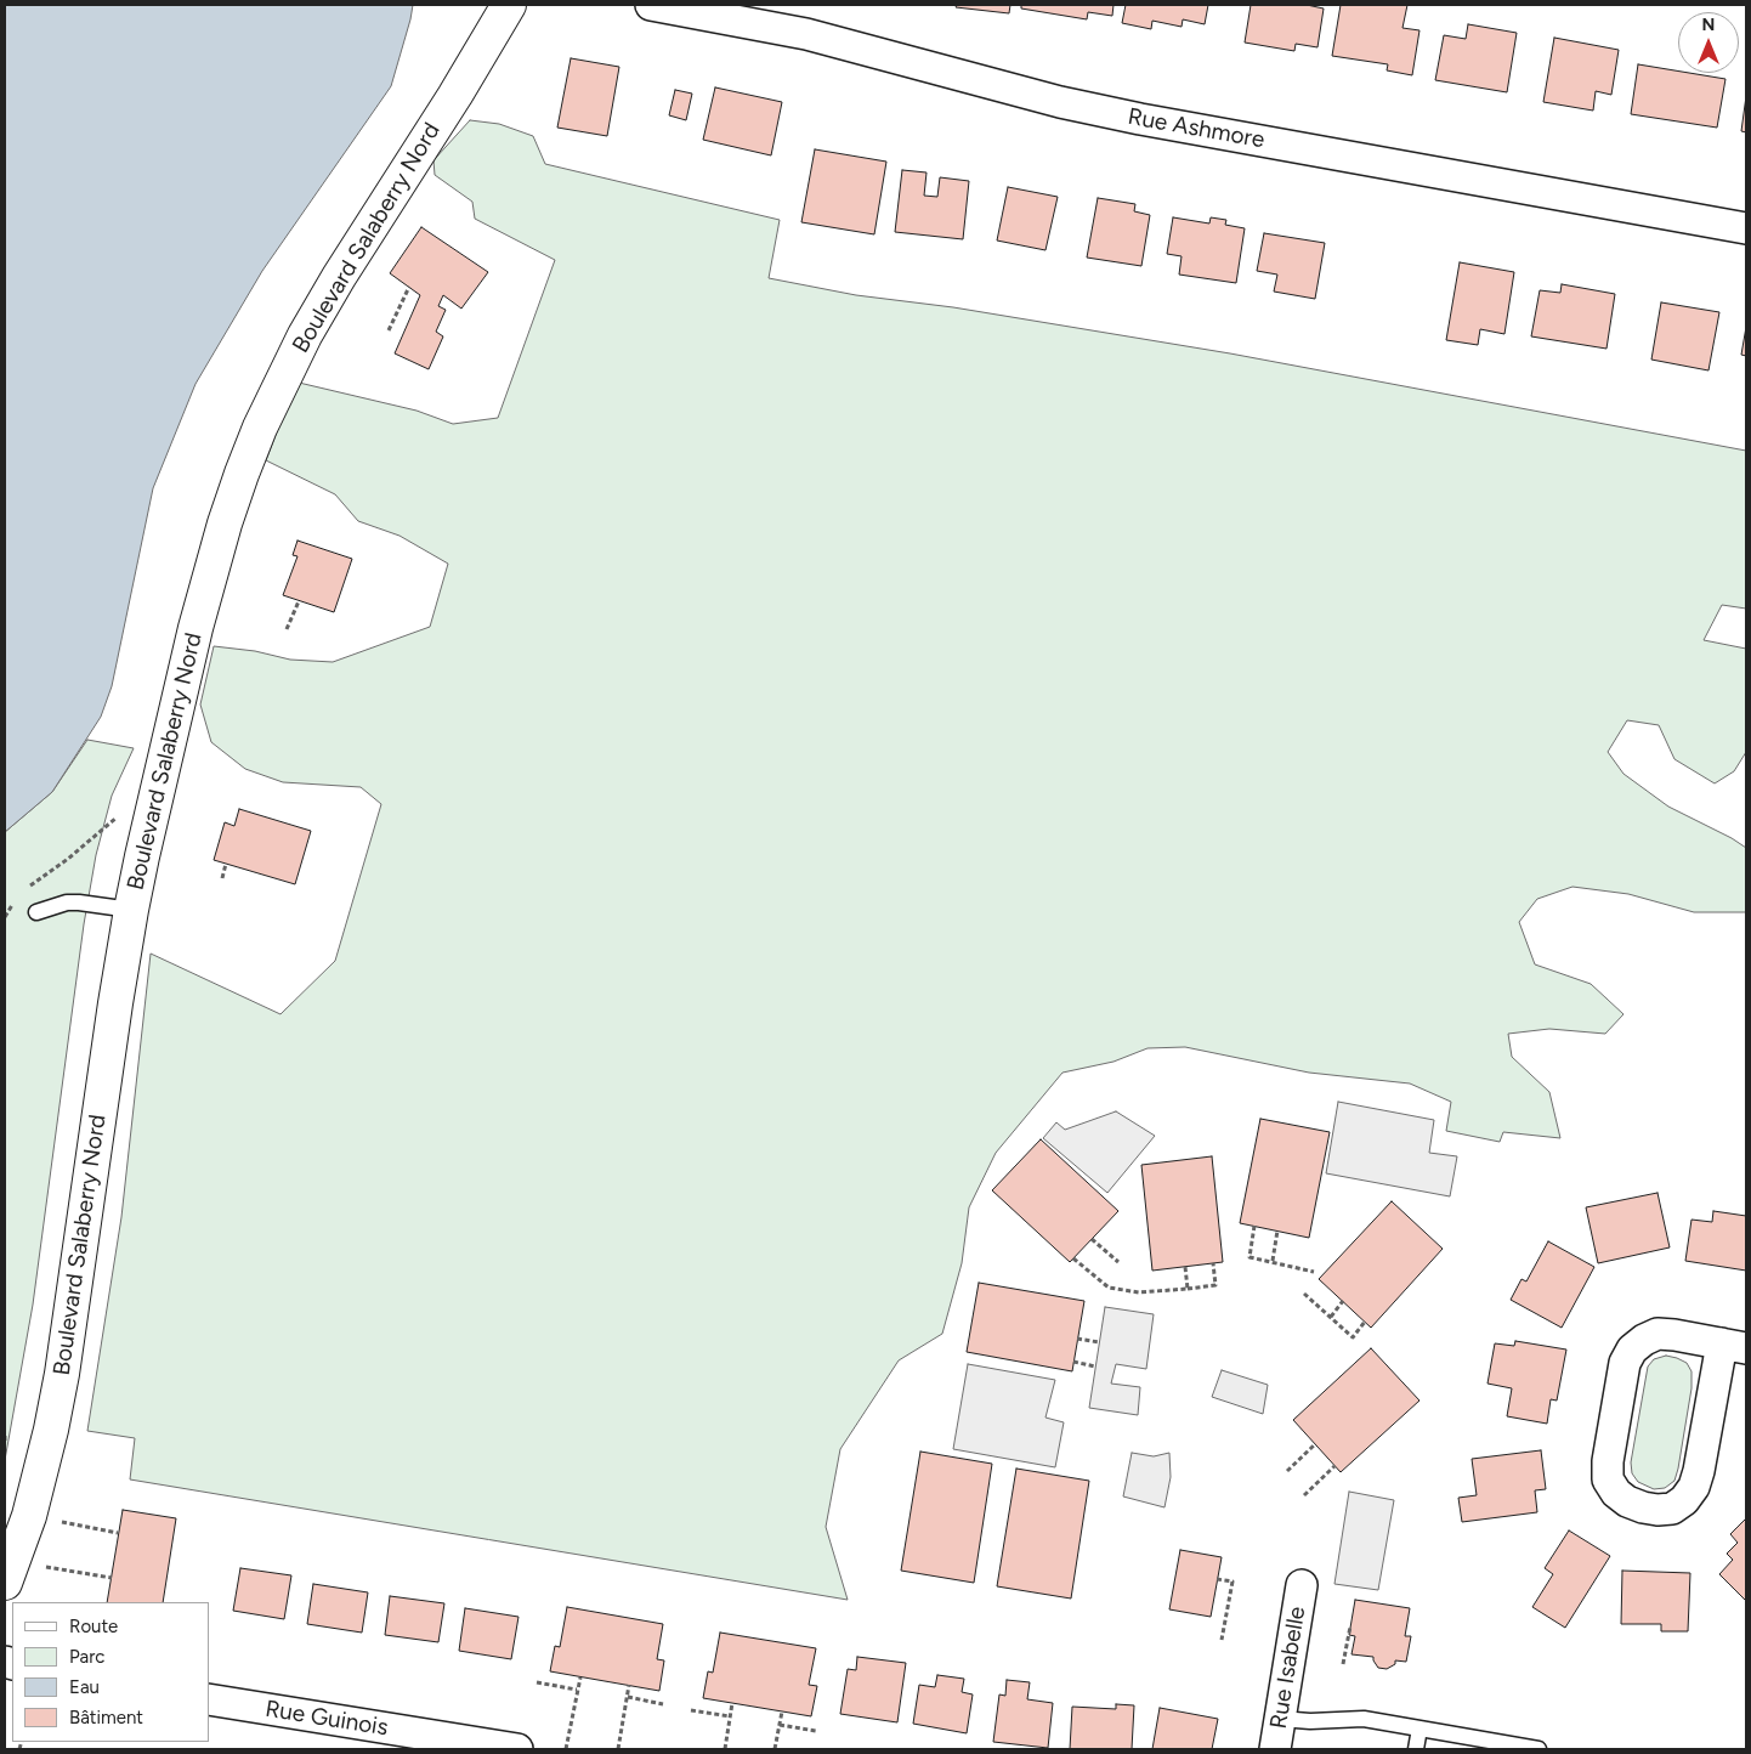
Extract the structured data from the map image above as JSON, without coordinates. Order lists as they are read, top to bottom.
{
  "streets": {
    "street": [
      "Rue Ashmore",
      "Boulevard Salaberry Nord",
      "Rue Isabelle",
      "Rue Guinois"
    ]
  },
  "legend": [
    "Route",
    "Parc",
    "Eau",
    "Bâtiment"
  ],
  "north": "top"
}
